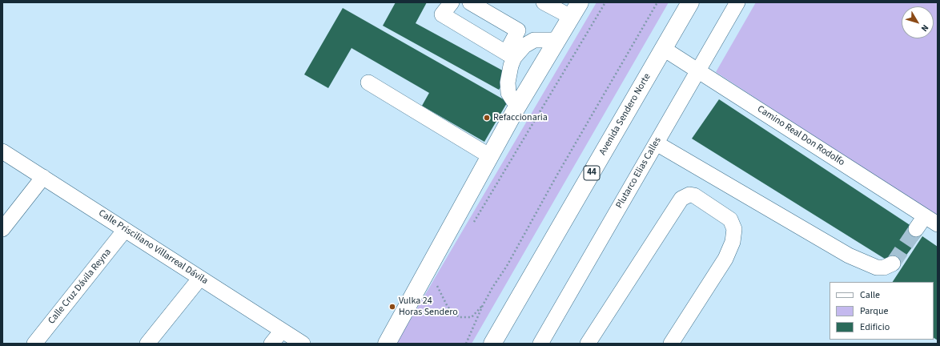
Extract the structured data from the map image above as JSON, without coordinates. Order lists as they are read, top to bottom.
{
  "streets": {
    "main road": ["Avenida Sendero Norte", "44"],
    "street": [
      "Camino Real Don Rodolfo",
      "Plutarco Elias Calles",
      "Calle Prisciliano Villarreal Dávila",
      "Calle Cruz Dávila Reyna"
    ]
  },
  "crossings": [
    ["Avenida Sendero Norte", "Camino Real Don Rodolfo"],
    ["Camino Real Don Rodolfo", "Plutarco Elias Calles"],
    ["Calle Prisciliano Villarreal Dávila", "Calle Cruz Dávila Reyna"]
  ],
  "places": ["Refaccionaria", "Vulka 24 Horas Sendero"],
  "legend": ["Calle", "Parque", "Edificio"],
  "north": "bottom right"
}
